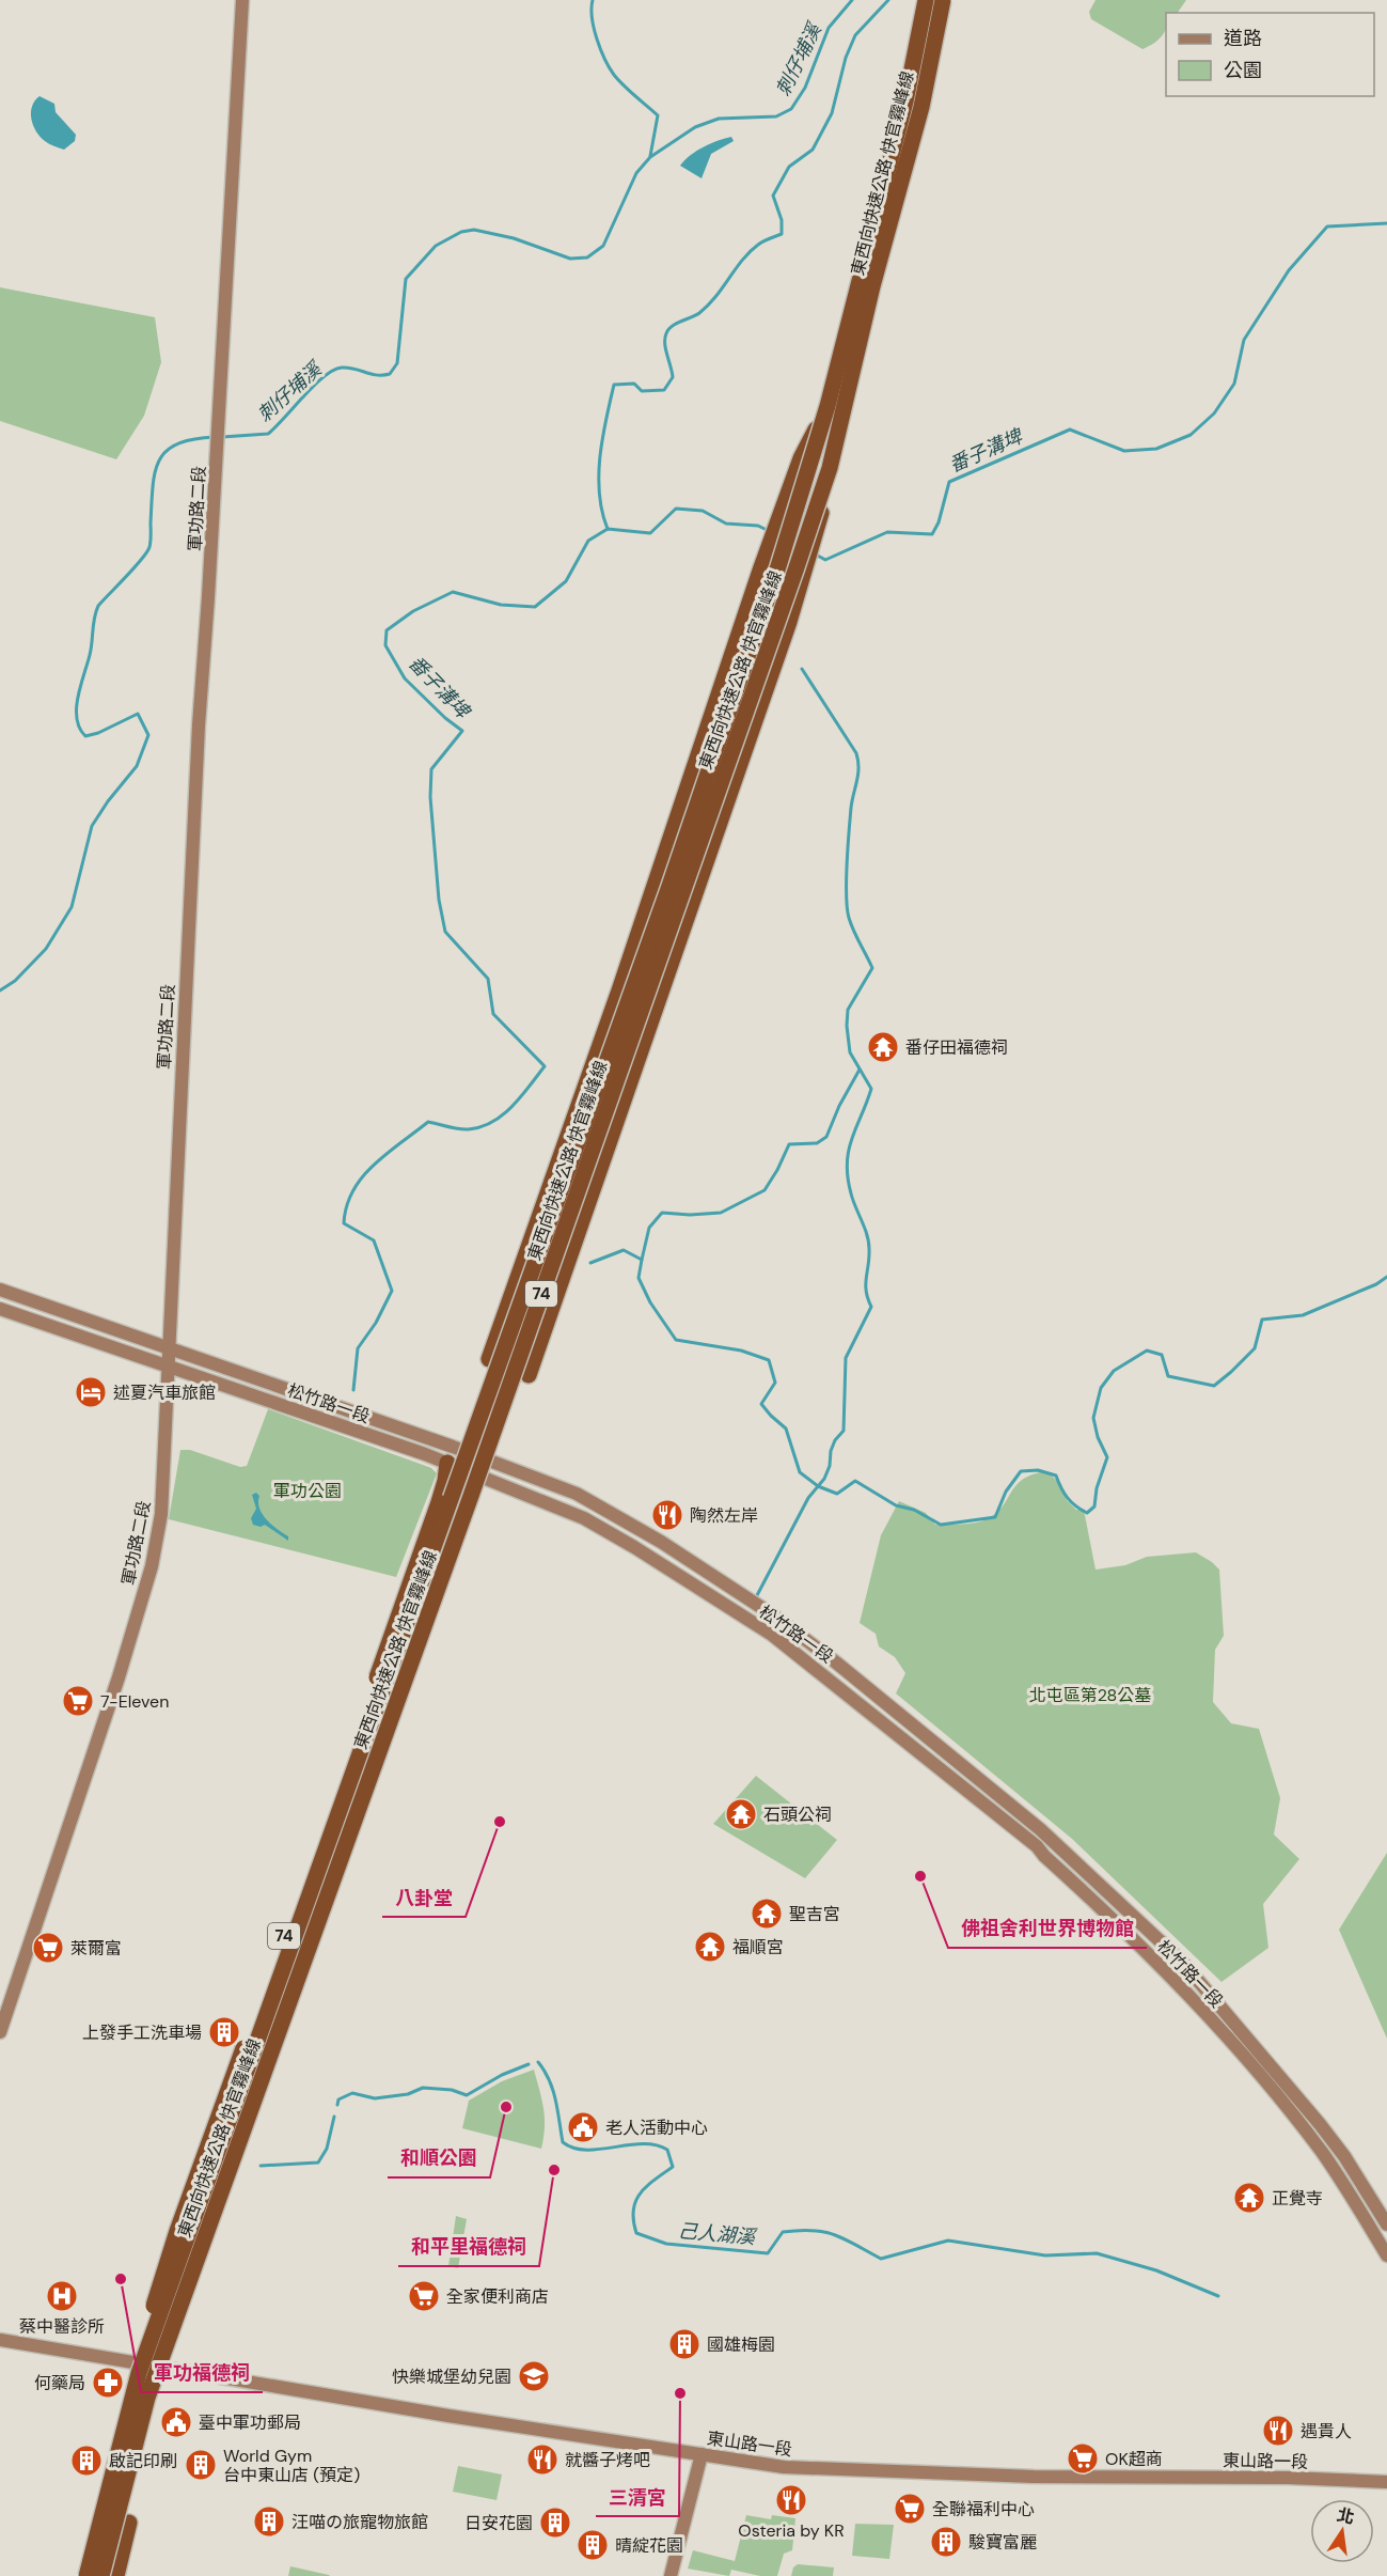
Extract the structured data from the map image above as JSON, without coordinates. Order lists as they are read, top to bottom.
{
  "streets": {
    "highway": ["東西向快速公路 快官霧峰線", "74"],
    "street": ["軍功路二段", "松竹路一段", "東山路一段"]
  },
  "crossings": [
    ["東西向快速公路 快官霧峰線", "74"],
    ["軍功路二段", "松竹路一段"],
    ["74", "松竹路一段"]
  ],
  "water": ["刺仔埔溪", "番子溝埤", "己人湖溪"],
  "parks": ["軍功公園", "北屯區第28公墓"],
  "places": {
    "temple": [
      "番仔田福德祠",
      "石頭公祠",
      "聖吉宮",
      "福順宮",
      "正覺寺"
    ],
    "hotel": ["述夏汽車旅館"],
    "restaurant": [
      "陶然左岸",
      "遇貴人",
      "就醬子烤吧",
      "Osteria by KR"
    ],
    "supermarket": [
      "7-Eleven",
      "萊爾富",
      "全家便利商店",
      "OK超商",
      "全聯福利中心"
    ],
    "other": [
      "八卦堂",
      "佛祖舍利世界博物館",
      "和順公園",
      "和平里福德祠",
      "軍功福德祠",
      "三清宮"
    ],
    "building": [
      "上發手工洗車場",
      "國雄梅園",
      "啟記印刷",
      "World Gym 台中東山店 (預定)",
      "汪喵の旅寵物旅館",
      "日安花園",
      "駿寶富麗",
      "晴綻花園"
    ],
    "public building": ["老人活動中心", "臺中軍功郵局"],
    "hospital": ["蔡中醫診所"],
    "school or university": ["快樂城堡幼兒園"],
    "pharmacy": ["何藥局"]
  },
  "legend": ["道路", "公園"],
  "north": "top"
}
